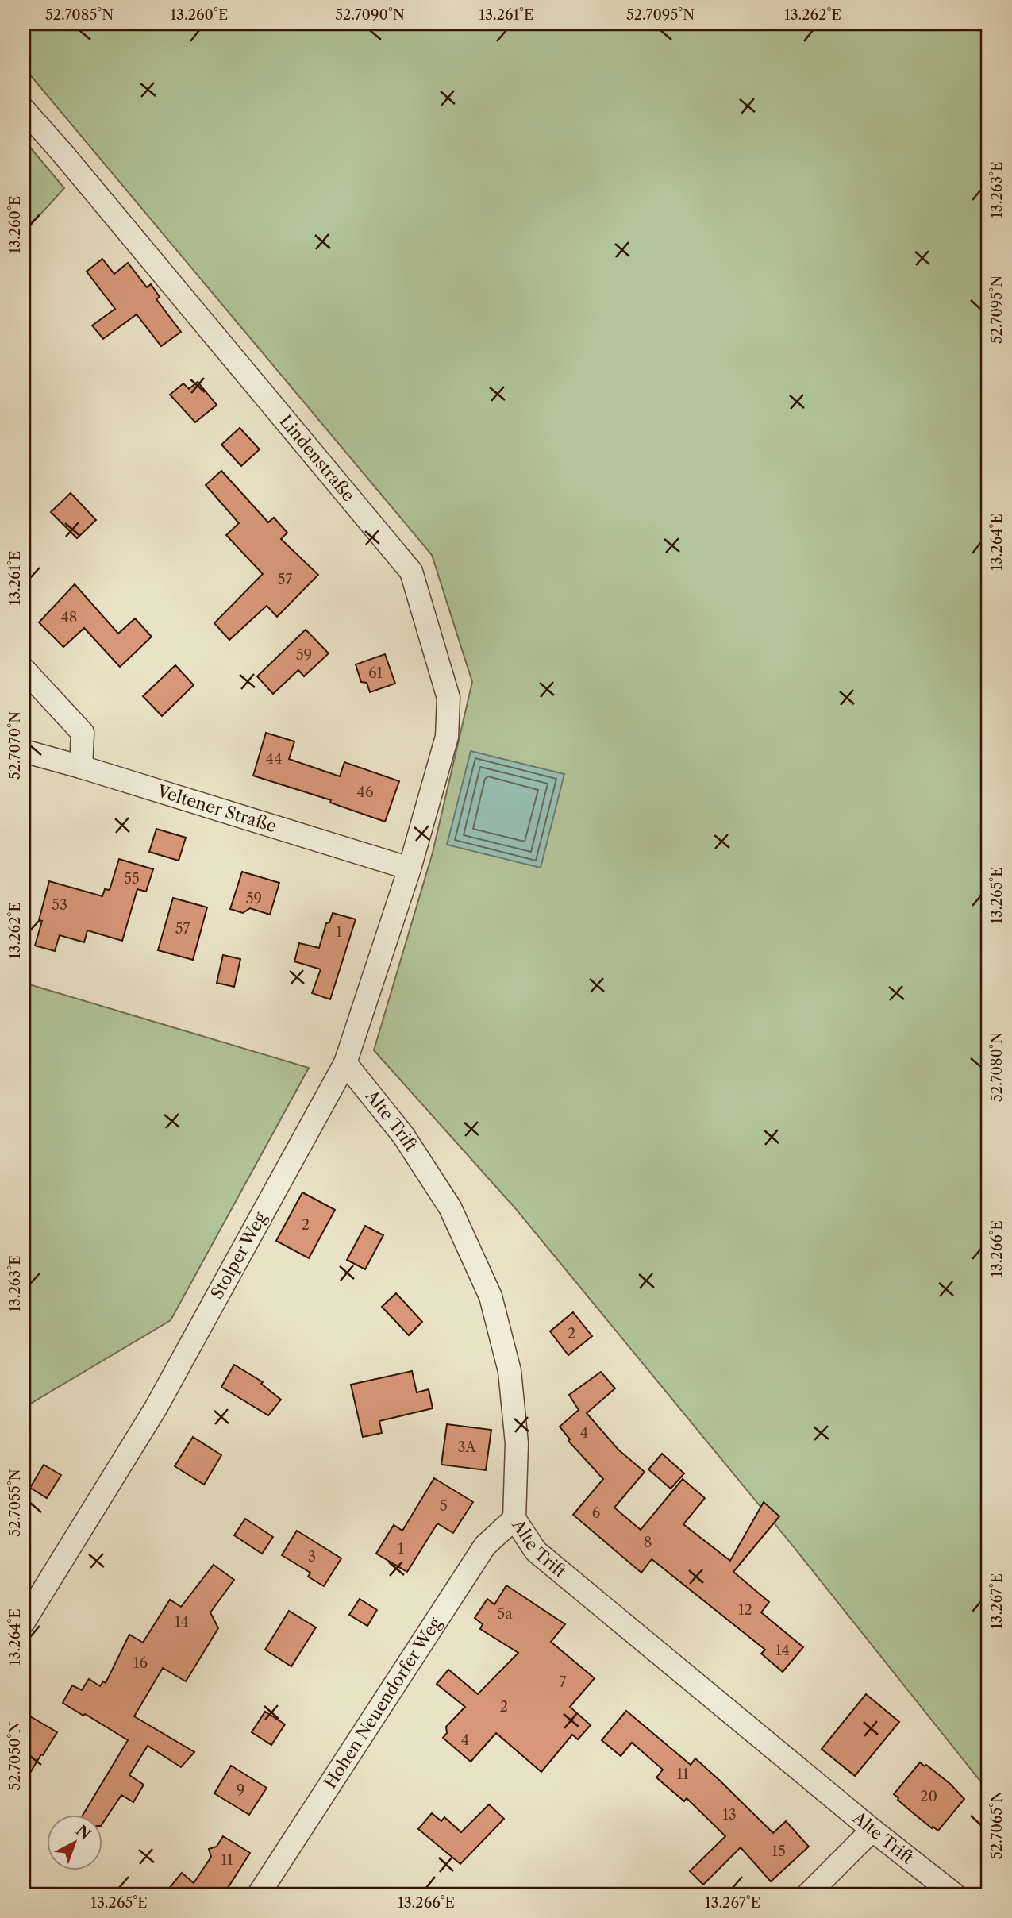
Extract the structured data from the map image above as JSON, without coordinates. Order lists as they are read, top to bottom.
{
  "streets": {
    "street": [
      "Lindenstraße",
      "Veltener Straße",
      "Alte Trift",
      "Stolper Weg",
      "Hohen Neuendorfer Weg"
    ]
  },
  "crossings": [
    ["Lindenstraße", "Veltener Straße"],
    ["Lindenstraße", "Stolper Weg"],
    ["Veltener Straße", "Stolper Weg"],
    ["Alte Trift", "Stolper Weg"],
    ["Alte Trift", "Hohen Neuendorfer Weg"]
  ],
  "house_numbers": [
    "57",
    "48",
    "59",
    "61",
    "44",
    "46",
    "55",
    "59",
    "53",
    "57",
    "1",
    "2",
    "2",
    "4",
    "3A",
    "5",
    "6",
    "8",
    "1",
    "3",
    "12",
    "5a",
    "14",
    "14",
    "16",
    "7",
    "2",
    "4",
    "11",
    "9",
    "20",
    "13",
    "15",
    "11"
  ],
  "north": "top right",
  "coordinates": [
    "52.7085°N",
    "13.260°E",
    "52.7090°N",
    "13.261°E",
    "52.7095°N",
    "13.262°E",
    "13.263°E",
    "13.264°E",
    "52.7070°N",
    "13.265°E",
    "52.7080°N",
    "13.266°E",
    "52.7055°N",
    "13.267°E",
    "52.7050°N",
    "52.7065°N"
  ]
}
